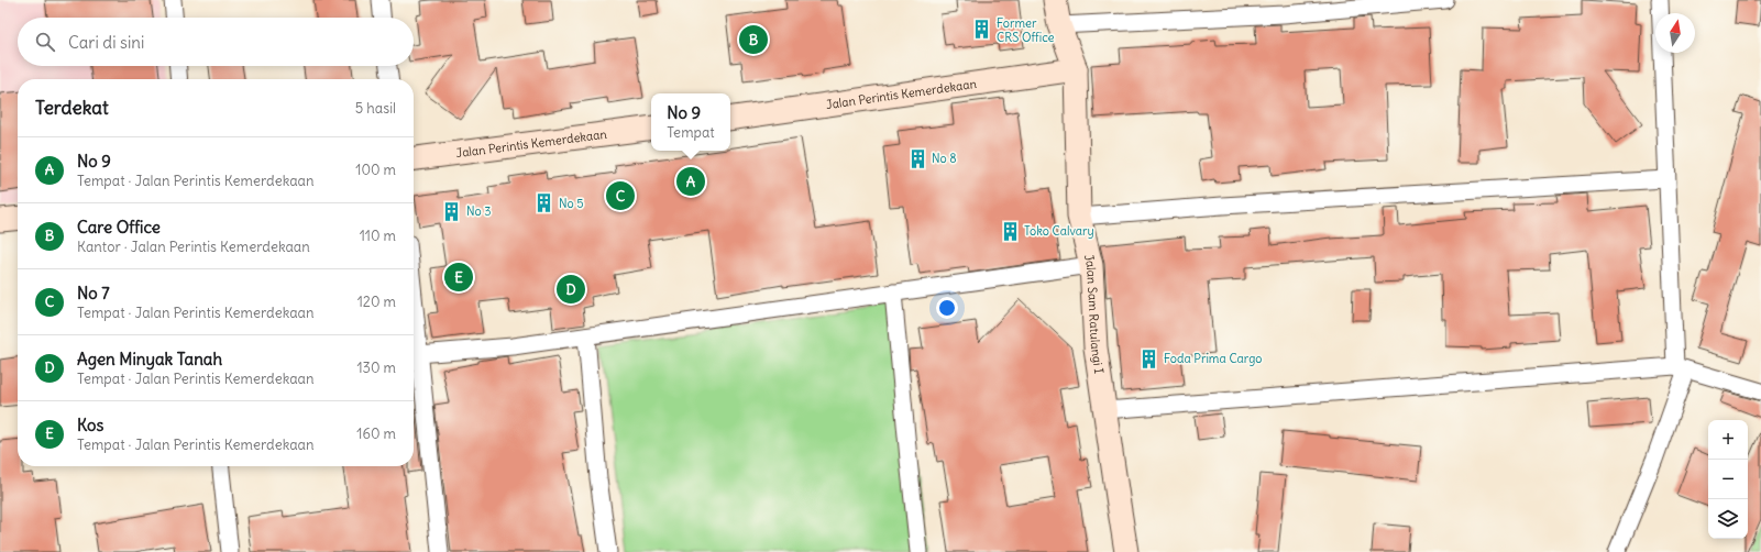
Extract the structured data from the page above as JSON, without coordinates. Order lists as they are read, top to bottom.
{
  "streets": {
    "main road": ["Jalan Perintis Kemerdekaan", "Jalan Sam Ratulangi I"]
  },
  "crossings": [
    ["Jalan Perintis Kemerdekaan", "Jalan Sam Ratulangi I"]
  ],
  "places": {
    "building": [
      "Former CRS Office",
      "No 8",
      "No 5",
      "No 3",
      "Toko Calvary",
      "Foda Prima Cargo"
    ]
  },
  "north": "top",
  "page": {
    "search": "Cari di sini",
    "pins": [
      "B",
      "A",
      "C",
      "E",
      "D"
    ],
    "heading": ["Terdekat", "5 hasil"],
    "popup": ["No 9", "Tempat"],
    "list": [
      {
        "mark": "A",
        "name": "No 9",
        "note": "Tempat · Jalan Perintis Kemerdekaan",
        "value": "100 m"
      },
      {
        "mark": "B",
        "name": "Care Office",
        "note": "Kantor · Jalan Perintis Kemerdekaan",
        "value": "110 m"
      },
      {
        "mark": "C",
        "name": "No 7",
        "note": "Tempat · Jalan Perintis Kemerdekaan",
        "value": "120 m"
      },
      {
        "mark": "D",
        "name": "Agen Minyak Tanah",
        "note": "Tempat · Jalan Perintis Kemerdekaan",
        "value": "130 m"
      },
      {
        "mark": "E",
        "name": "Kos",
        "note": "Tempat · Jalan Perintis Kemerdekaan",
        "value": "160 m"
      }
    ],
    "map_buttons": ["+", "−"]
  }
}
